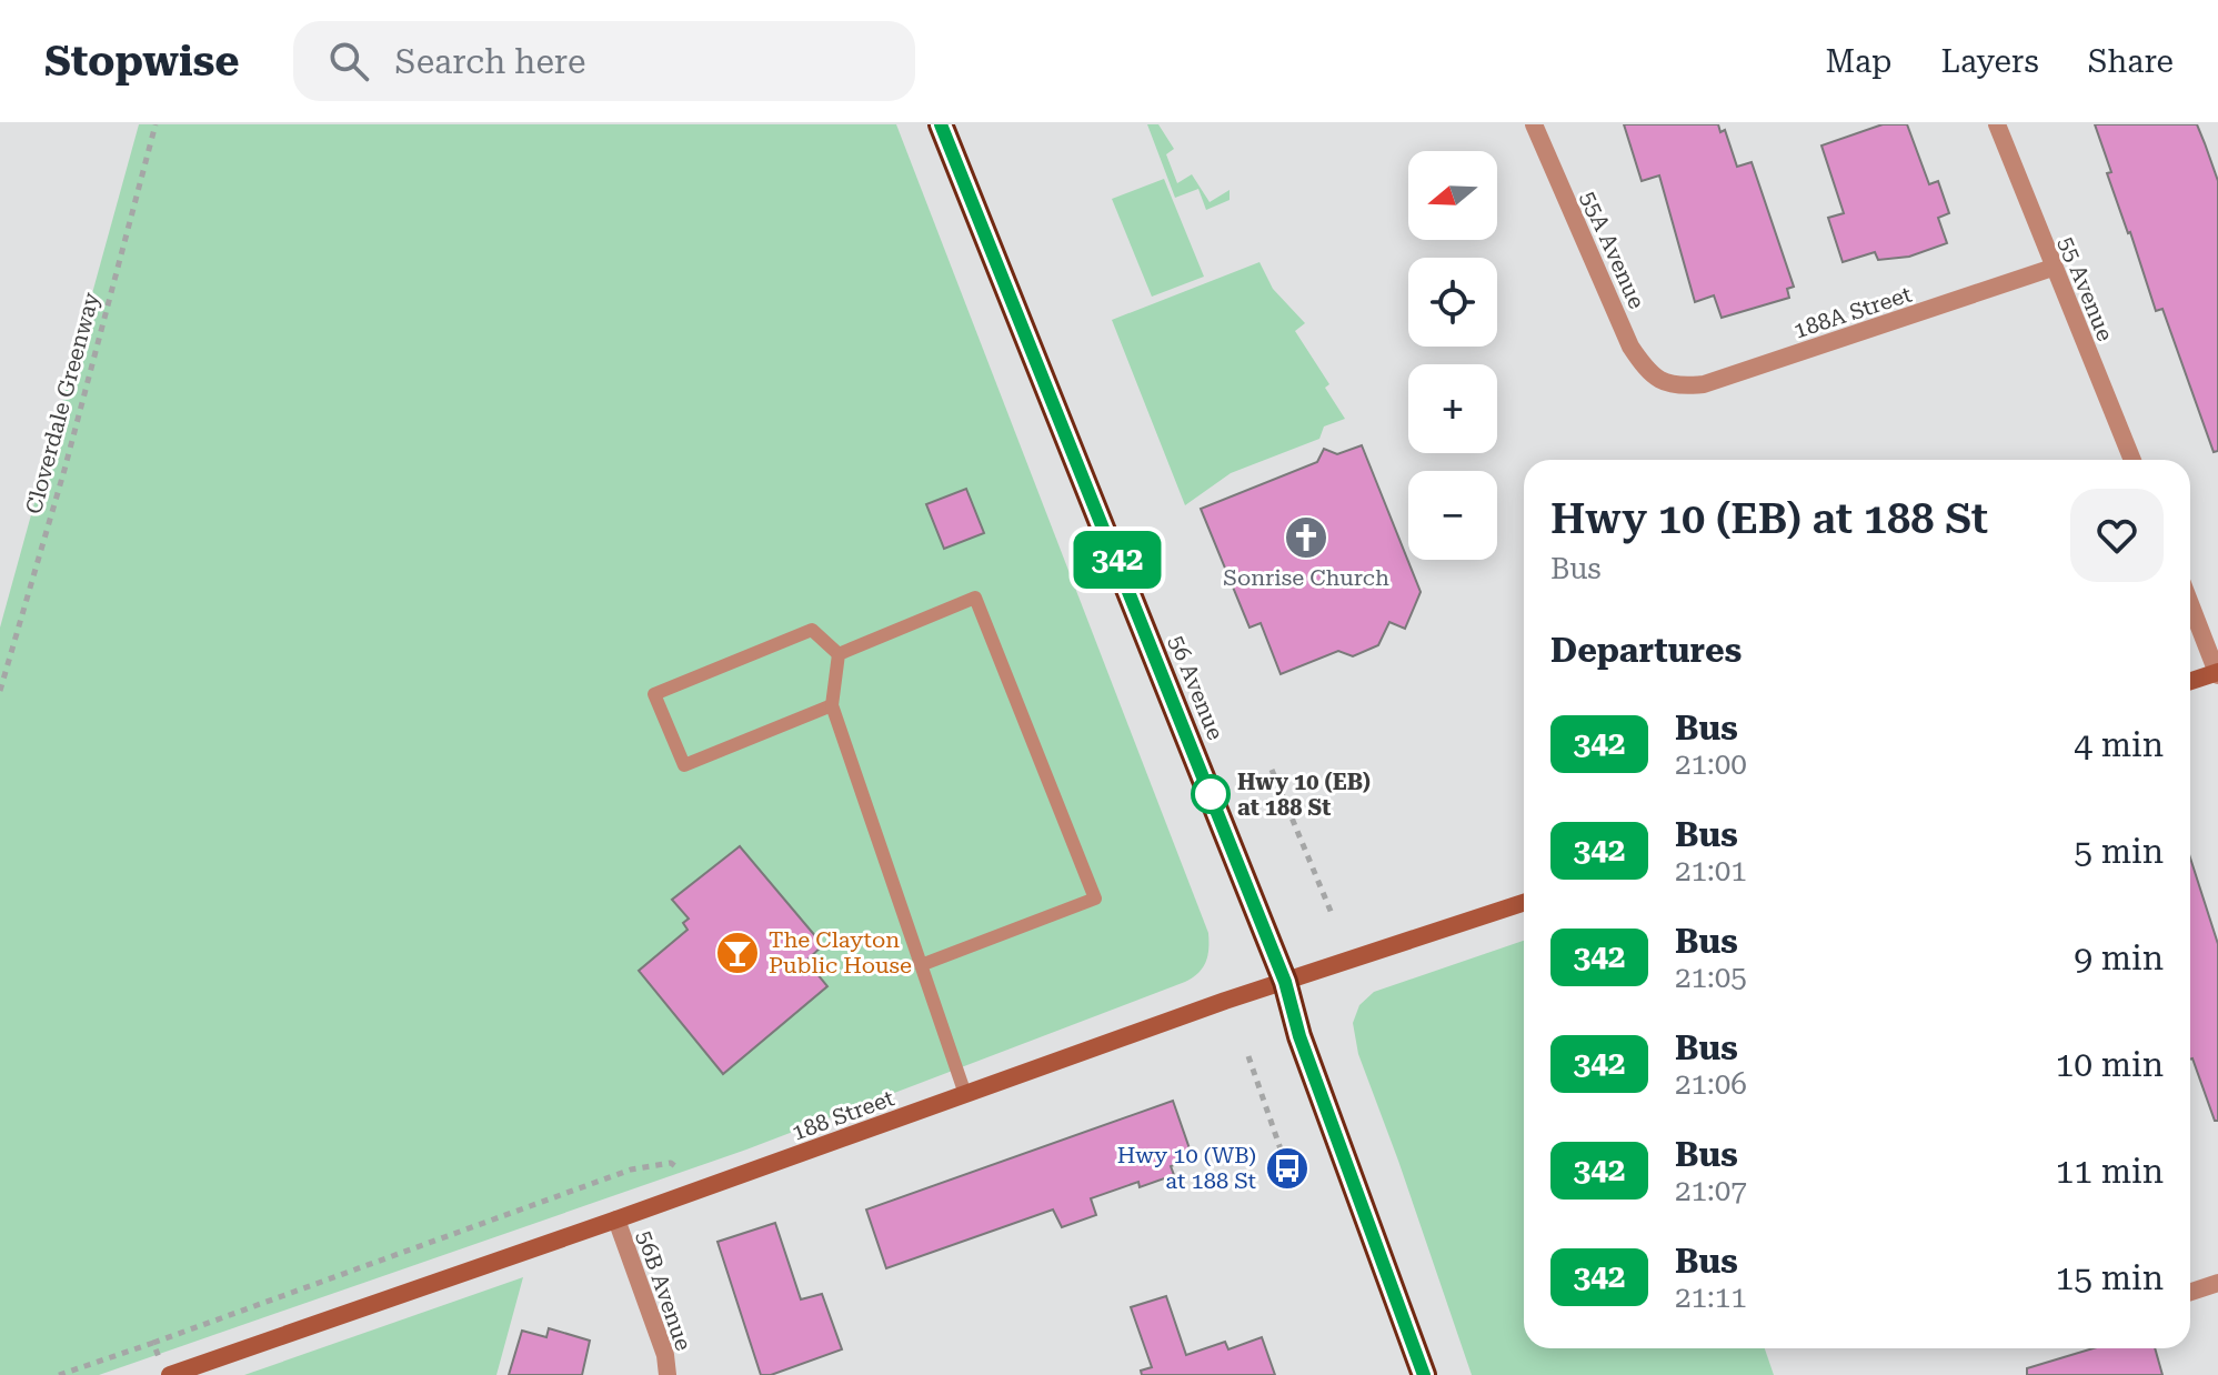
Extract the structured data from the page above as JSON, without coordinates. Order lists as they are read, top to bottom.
{
  "streets": {
    "highway": ["56 Avenue"],
    "street": [
      "55A Avenue",
      "55 Avenue",
      "188A Street",
      "188 Street",
      "56B Avenue"
    ],
    "path": ["Cloverdale Greenway"]
  },
  "crossings": [
    ["55A Avenue", "188A Street"],
    ["55 Avenue", "188A Street"],
    ["56 Avenue", "188 Street"],
    ["188 Street", "56B Avenue"]
  ],
  "places": {
    "church": ["Sonrise Church"],
    "other": ["Hwy 10 (EB) at 188 St"],
    "bar": ["The Clayton Public House"],
    "bus stop": ["Hwy 10 (WB) at 188 St"]
  },
  "lines": ["bus line 342"],
  "north": "left",
  "page": {
    "header": "Stopwise",
    "search": "Search here",
    "nav": ["Map", "Layers", "Share"],
    "on_map": "342",
    "map_buttons": ["+", "−"],
    "heading": [
      ["Hwy 10 (EB) at 188 St", "Bus"],
      "Departures"
    ],
    "list": [
      {
        "mark": "342",
        "name": "Bus",
        "note": "21:00",
        "value": "4 min"
      },
      {
        "mark": "342",
        "name": "Bus",
        "note": "21:01",
        "value": "5 min"
      },
      {
        "mark": "342",
        "name": "Bus",
        "note": "21:05",
        "value": "9 min"
      },
      {
        "mark": "342",
        "name": "Bus",
        "note": "21:06",
        "value": "10 min"
      },
      {
        "mark": "342",
        "name": "Bus",
        "note": "21:07",
        "value": "11 min"
      },
      {
        "mark": "342",
        "name": "Bus",
        "note": "21:11",
        "value": "15 min"
      }
    ]
  }
}
